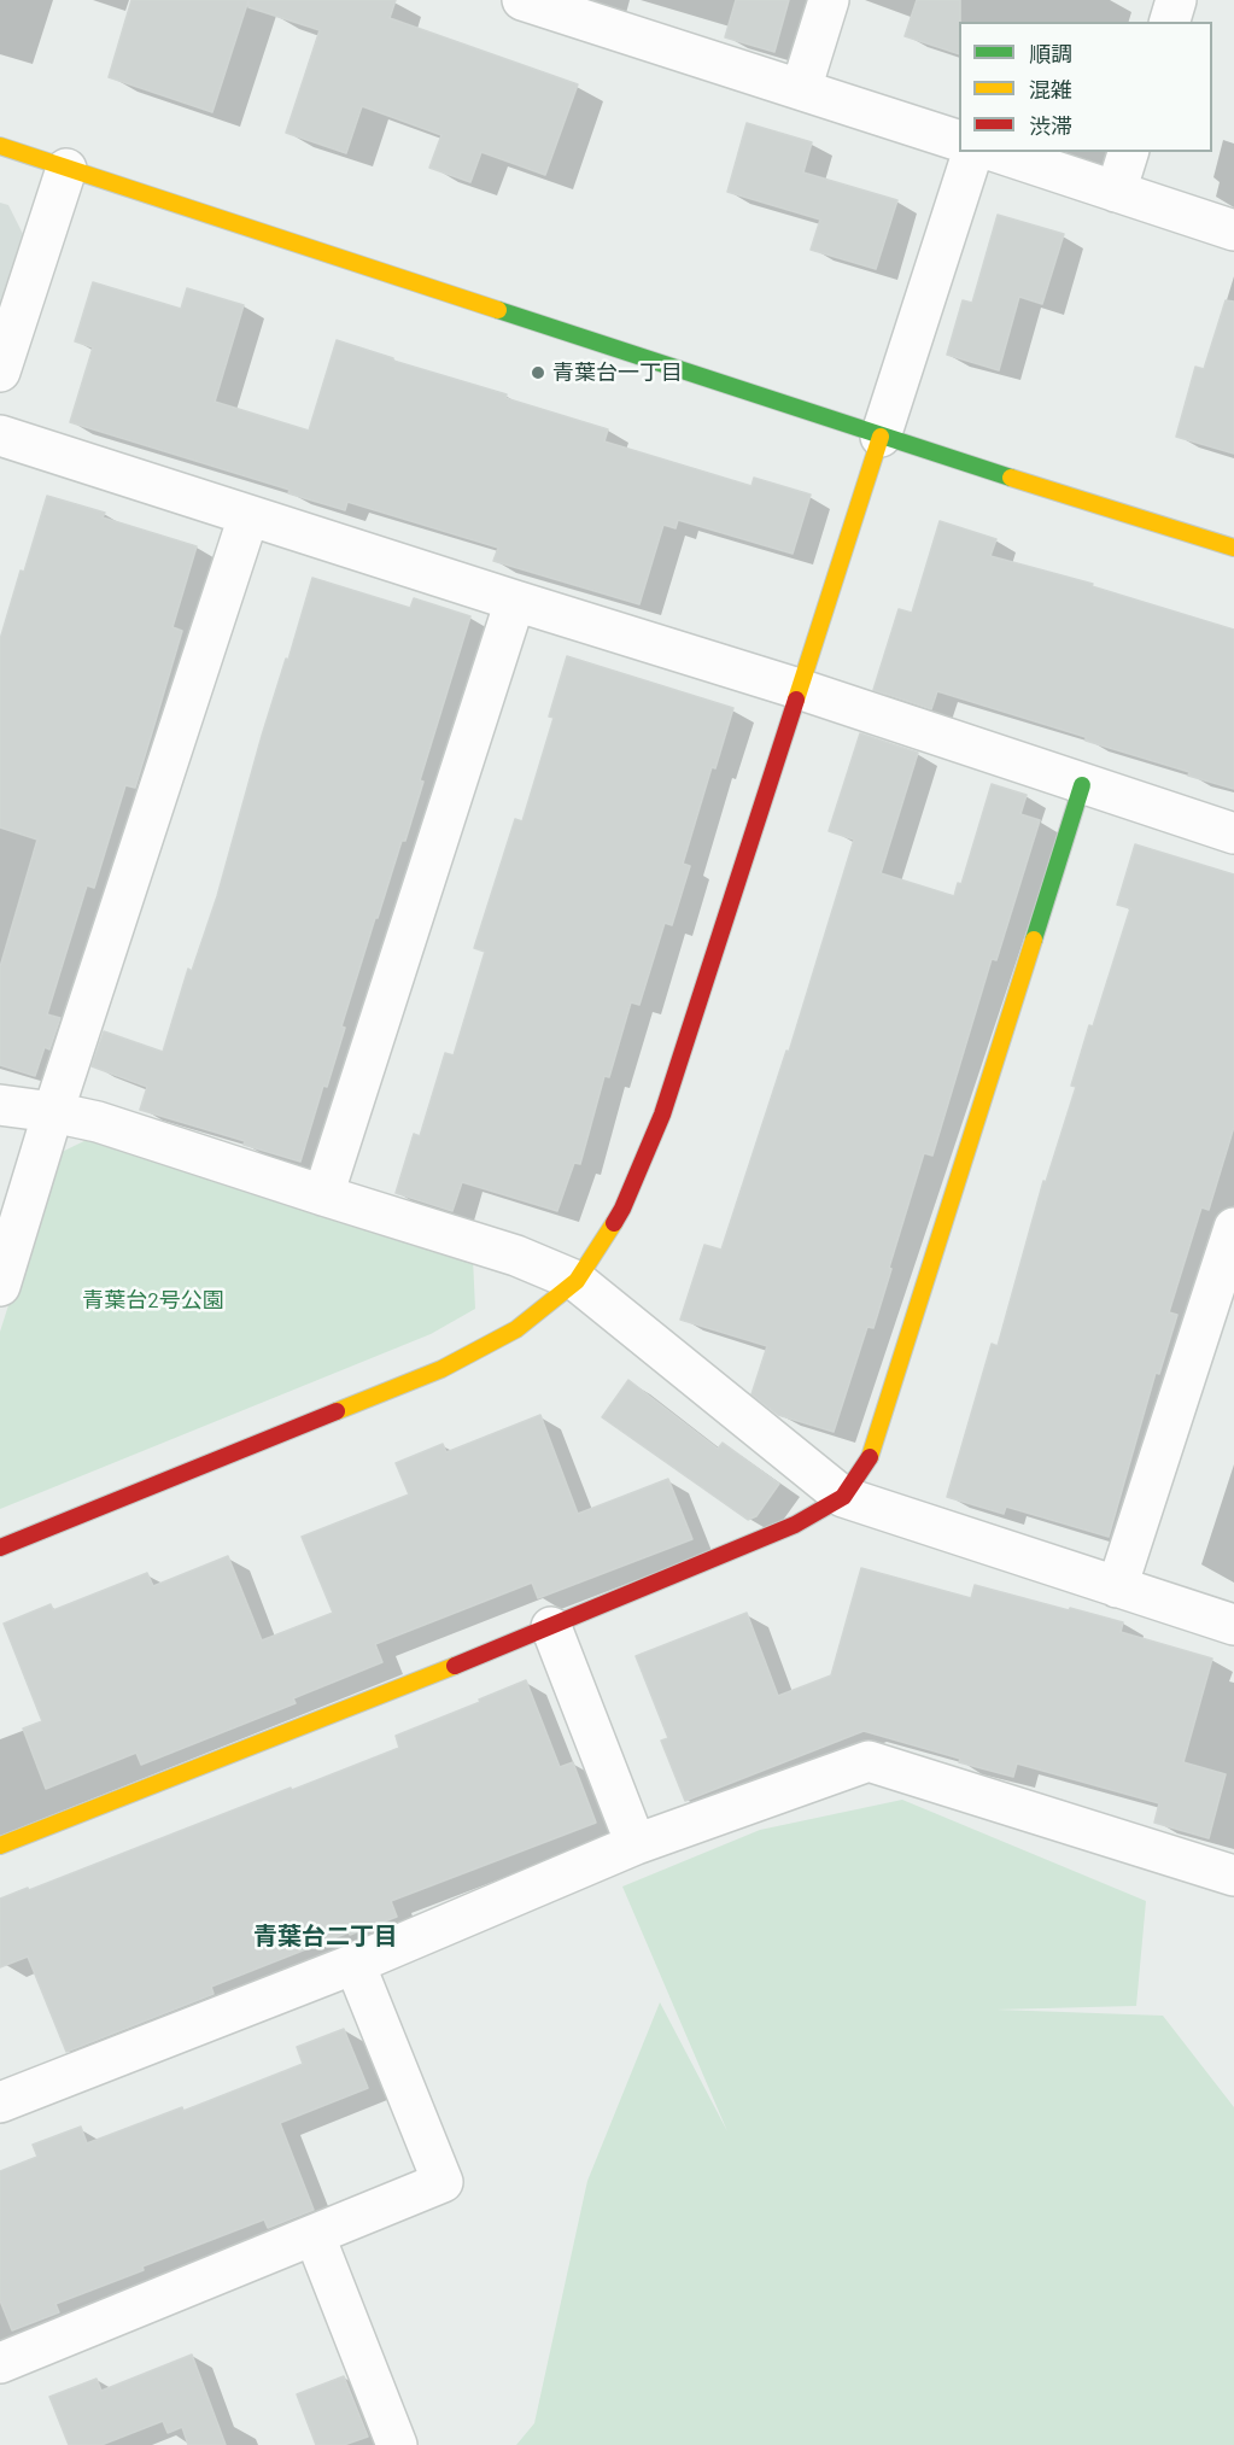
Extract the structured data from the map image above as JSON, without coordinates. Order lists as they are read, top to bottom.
{
  "districts": ["青葉台二丁目"],
  "parks": ["青葉台2号公園"],
  "places": ["青葉台一丁目"],
  "legend": ["順調", "混雑", "渋滞"]
}
